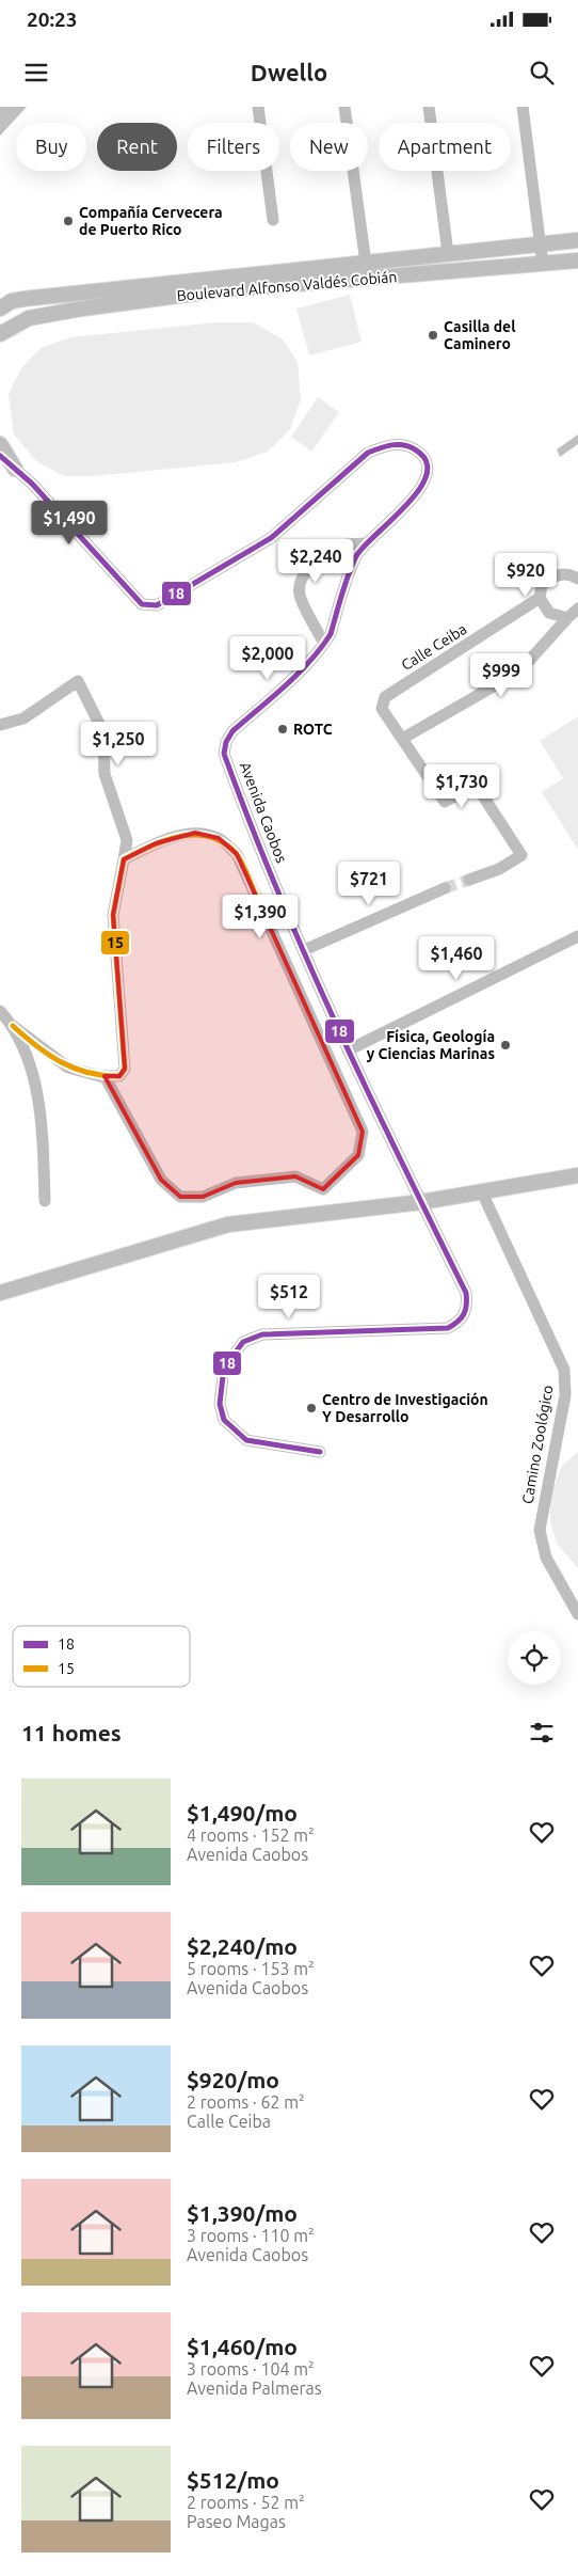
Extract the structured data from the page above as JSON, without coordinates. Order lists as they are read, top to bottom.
{
  "streets": {
    "main road": ["Boulevard Alfonso Valdés Cobián"],
    "street": ["Calle Ceiba", "Avenida Caobos", "Camino Zoológico"]
  },
  "places": [
    "Compañía Cervecera de Puerto Rico",
    "Casilla del Caminero",
    "ROTC",
    "Física, Geología y Ciencias Marinas",
    "Centro de Investigación Y Desarrollo"
  ],
  "lines": ["transit line 18", "transit line 15"],
  "legend": ["18", "15"],
  "page": {
    "status": "20:23",
    "header": "Dwello",
    "chip": [
      "Buy",
      "Rent",
      "Filters",
      "New",
      "Apartment"
    ],
    "price": [
      "$1,490",
      "$2,240",
      "$920",
      "$2,000",
      "$999",
      "$1,250",
      "$1,730",
      "$721",
      "$1,390",
      "$1,460",
      "$512"
    ],
    "heading": "11 homes",
    "list": [
      {
        "name": "$1,490/mo",
        "note": "4 rooms · 152 m² · Avenida Caobos"
      },
      {
        "name": "$2,240/mo",
        "note": "5 rooms · 153 m² · Avenida Caobos"
      },
      {
        "name": "$920/mo",
        "note": "2 rooms · 62 m² · Calle Ceiba"
      },
      {
        "name": "$1,390/mo",
        "note": "3 rooms · 110 m² · Avenida Caobos"
      },
      {
        "name": "$1,460/mo",
        "note": "3 rooms · 104 m² · Avenida Palmeras"
      },
      {
        "name": "$512/mo",
        "note": "2 rooms · 52 m² · Paseo Magas"
      }
    ]
  }
}
